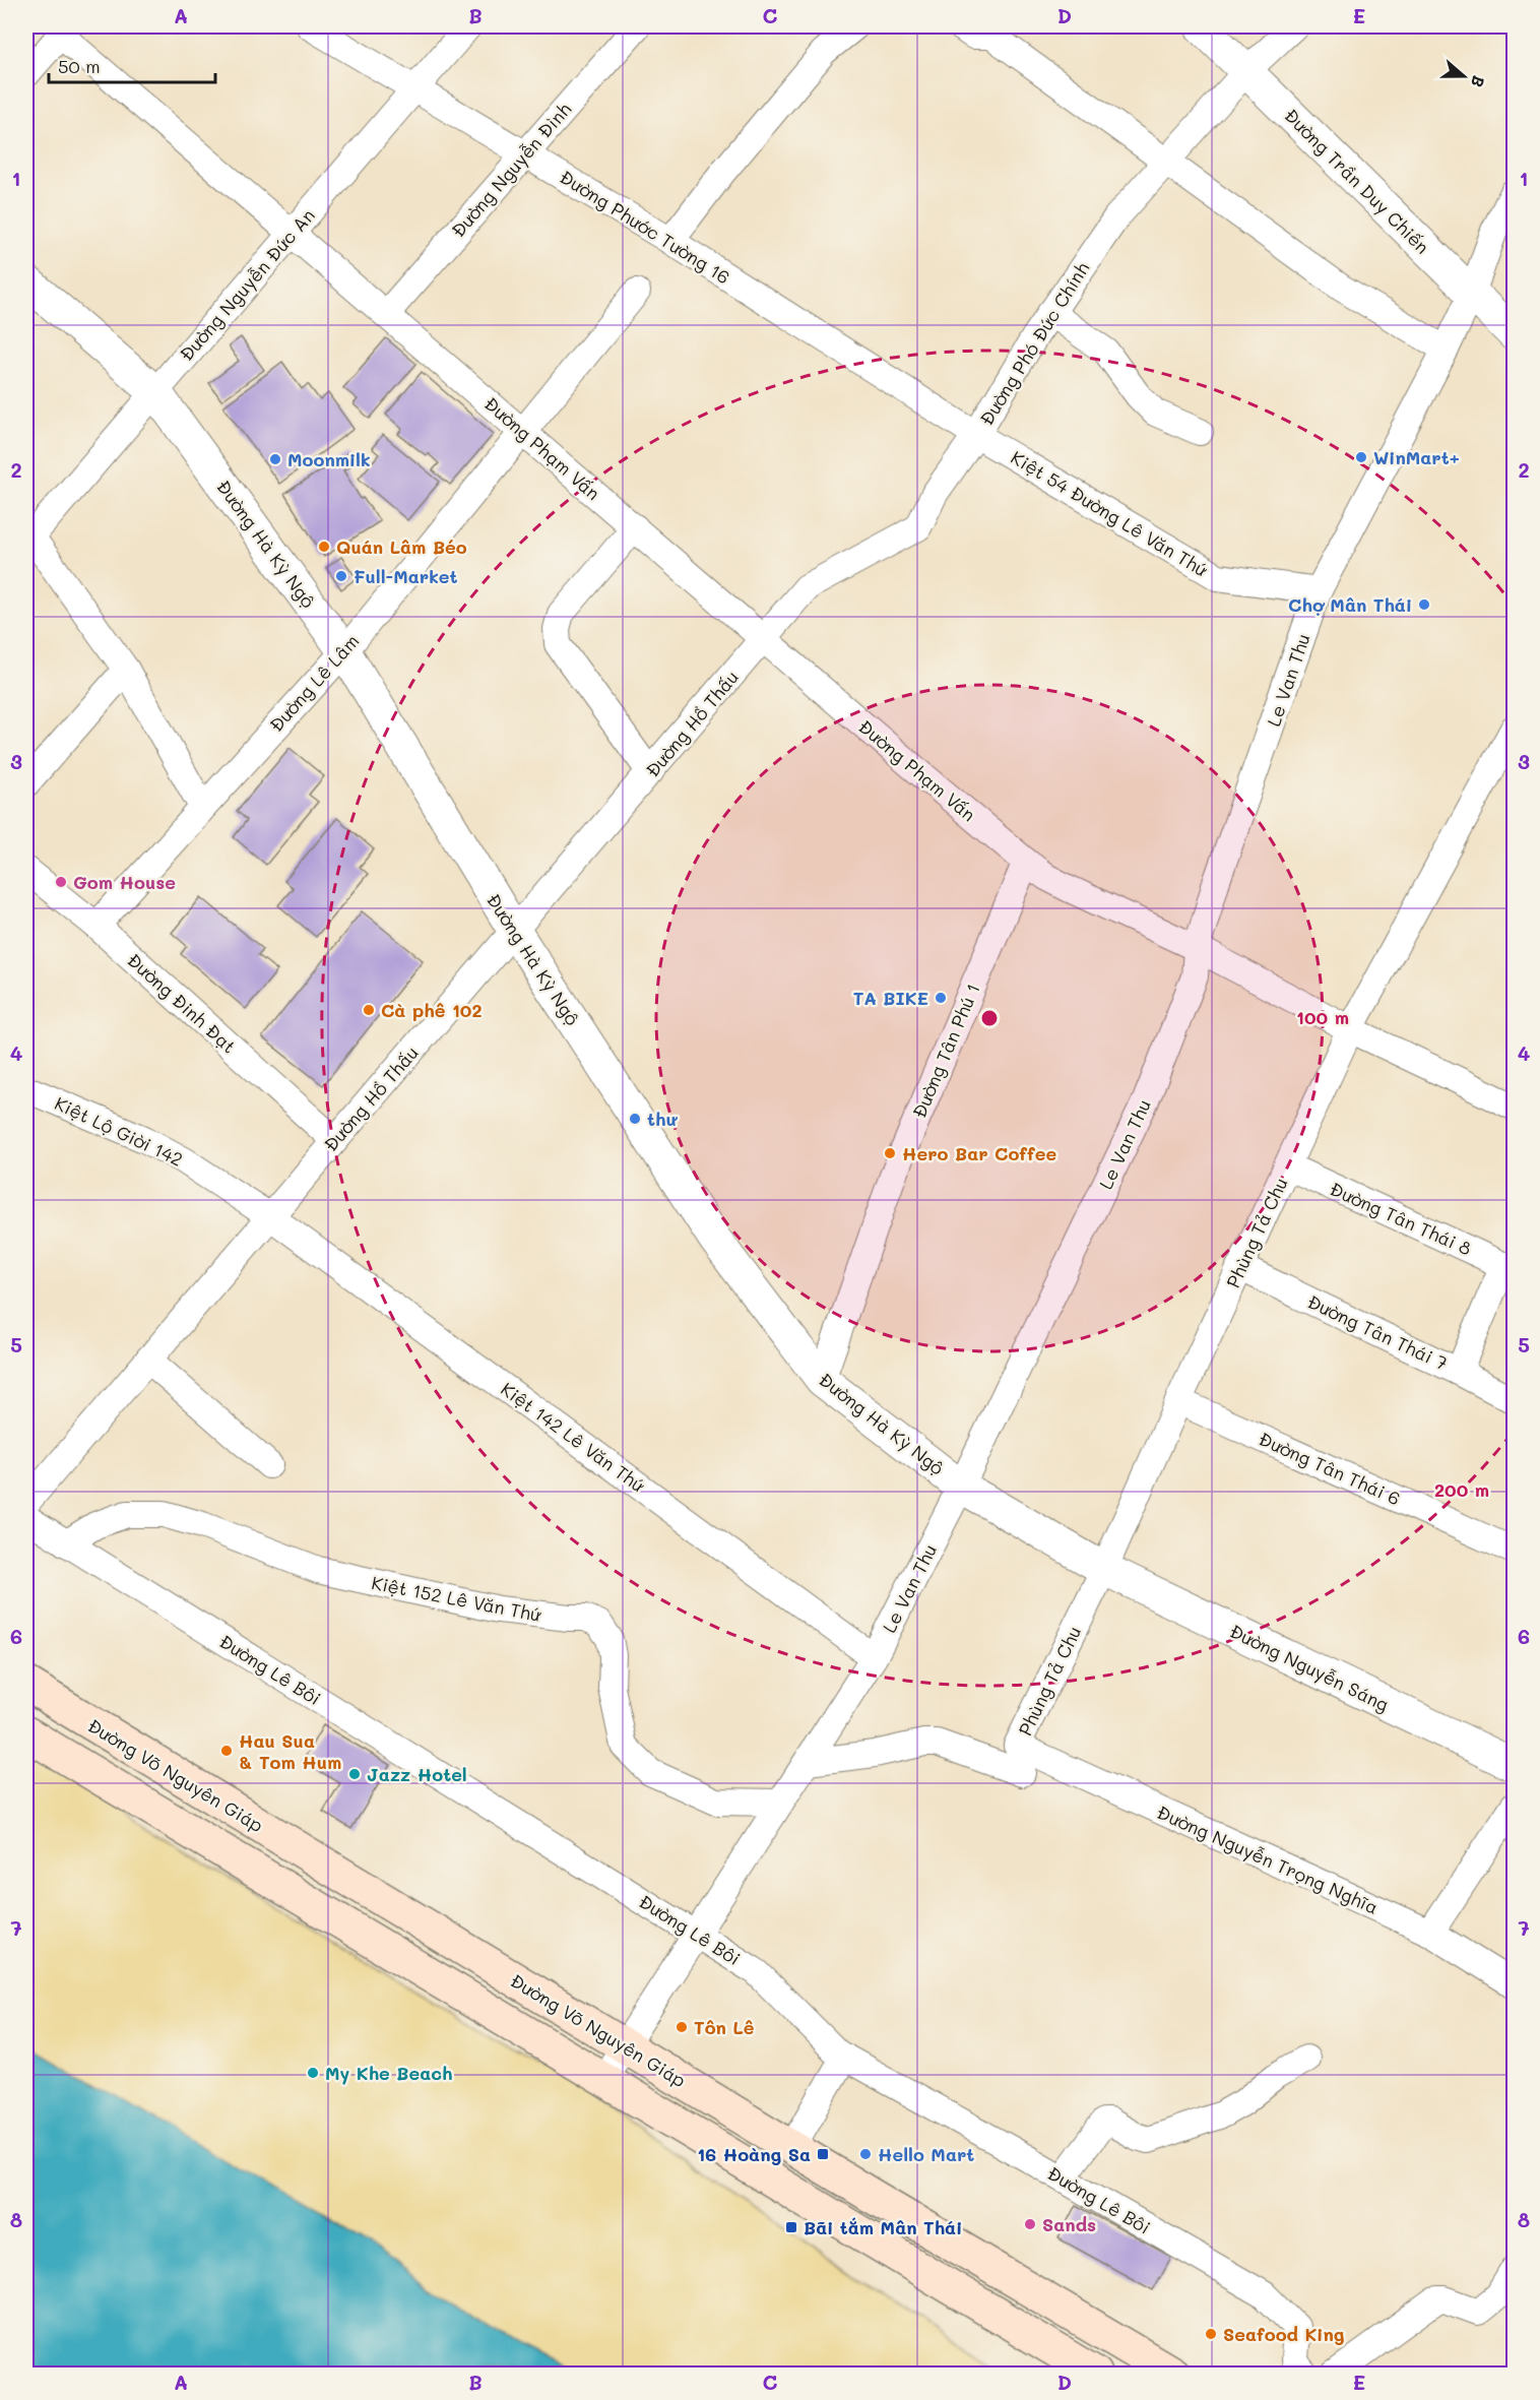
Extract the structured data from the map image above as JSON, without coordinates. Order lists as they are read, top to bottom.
{
  "streets": {
    "main road": ["Đường Võ Nguyên Giáp"],
    "street": [
      "Đường Nguyễn Đình",
      "Đường Trần Duy Chiến",
      "Đường Phước Tường 16",
      "Đường Nguyễn Đức An",
      "Đường Phó Đức Chính",
      "Đường Phạm Vấn",
      "Kiệt 54 Đường Lê Văn Thứ",
      "Đường Hà Kỳ Ngộ",
      "Le Van Thu",
      "Đường Lê Lâm",
      "Đường Hồ Thấu",
      "Đường Đinh Đạt",
      "Đường Tân Phú 1",
      "Kiệt Lộ Giời 142",
      "Đường Tân Thái 8",
      "Phùng Tả Chu",
      "Đường Tân Thái 7",
      "Kiệt 142 Lê Văn Thứ",
      "Đường Tân Thái 6",
      "Kiệt 152 Lê Văn Thứ",
      "Đường Nguyễn Sáng",
      "Đường Lê Bôi",
      "Đường Nguyễn Trọng Nghĩa"
    ]
  },
  "crossings": [
    ["Đường Nguyễn Đình", "Đường Phước Tường 16"],
    ["Đường Nguyễn Đình", "Đường Phạm Vấn"],
    ["Đường Trần Duy Chiến", "Đường Phó Đức Chính"],
    ["Đường Trần Duy Chiến", "Le Van Thu"],
    ["Đường Phước Tường 16", "Đường Nguyễn Đức An"],
    ["Đường Phước Tường 16", "Đường Phó Đức Chính"],
    ["Đường Phước Tường 16", "Kiệt 54 Đường Lê Văn Thứ"],
    ["Đường Nguyễn Đức An", "Đường Phạm Vấn"],
    ["Đường Nguyễn Đức An", "Đường Hà Kỳ Ngộ"],
    ["Đường Phó Đức Chính", "Đường Phạm Vấn"],
    ["Đường Phó Đức Chính", "Kiệt 54 Đường Lê Văn Thứ"],
    ["Đường Phó Đức Chính", "Đường Hồ Thấu"],
    ["Đường Phạm Vấn", "Le Van Thu"],
    ["Đường Phạm Vấn", "Đường Lê Lâm"],
    ["Đường Phạm Vấn", "Đường Hồ Thấu"],
    ["Đường Phạm Vấn", "Đường Tân Phú 1"],
    ["Đường Phạm Vấn", "Phùng Tả Chu"],
    ["Kiệt 54 Đường Lê Văn Thứ", "Le Van Thu"],
    ["Đường Hà Kỳ Ngộ", "Le Van Thu"],
    ["Đường Hà Kỳ Ngộ", "Đường Lê Lâm"],
    ["Đường Hà Kỳ Ngộ", "Đường Hồ Thấu"],
    ["Đường Hà Kỳ Ngộ", "Đường Tân Phú 1"],
    ["Đường Hà Kỳ Ngộ", "Phùng Tả Chu"],
    ["Đường Hà Kỳ Ngộ", "Đường Nguyễn Sáng"],
    ["Le Van Thu", "Kiệt 142 Lê Văn Thứ"],
    ["Le Van Thu", "Kiệt 152 Lê Văn Thứ"],
    ["Le Van Thu", "Đường Lê Bôi"],
    ["Le Van Thu", "Đường Võ Nguyên Giáp"],
    ["Đường Lê Lâm", "Đường Đinh Đạt"],
    ["Đường Hồ Thấu", "Đường Đinh Đạt"],
    ["Đường Hồ Thấu", "Kiệt Lộ Giời 142"],
    ["Đường Hồ Thấu", "Kiệt 142 Lê Văn Thứ"],
    ["Kiệt Lộ Giời 142", "Kiệt 142 Lê Văn Thứ"],
    ["Đường Tân Thái 8", "Phùng Tả Chu"],
    ["Phùng Tả Chu", "Đường Tân Thái 7"],
    ["Phùng Tả Chu", "Đường Tân Thái 6"],
    ["Phùng Tả Chu", "Đường Nguyễn Sáng"],
    ["Phùng Tả Chu", "Đường Nguyễn Trọng Nghĩa"],
    ["Kiệt 152 Lê Văn Thứ", "Đường Lê Bôi"]
  ],
  "places": {
    "other": [
      "WinMart+",
      "Moonmilk",
      "Quán Lâm Béo",
      "Full-Market",
      "Chợ Mân Thái",
      "Gom House",
      "TA BIKE",
      "Cà phê 102",
      "thư",
      "Hero Bar Coffee",
      "Hau Sua & Tom Hum",
      "Jazz Hotel",
      "Tôn Lê",
      "My Khe Beach",
      "Hello Mart",
      "Sands",
      "Seafood King"
    ],
    "transit": ["16 Hoàng Sa", "Bãi tắm Mân Thái"]
  },
  "scale_bar": "50 m",
  "north": "right",
  "grid": {
    "columns": [
      "A",
      "B",
      "C",
      "D",
      "E"
    ],
    "rows": [
      "1",
      "2",
      "3",
      "4",
      "5",
      "6",
      "7",
      "8"
    ]
  },
  "rings": ["100 m", "200 m"]
}
